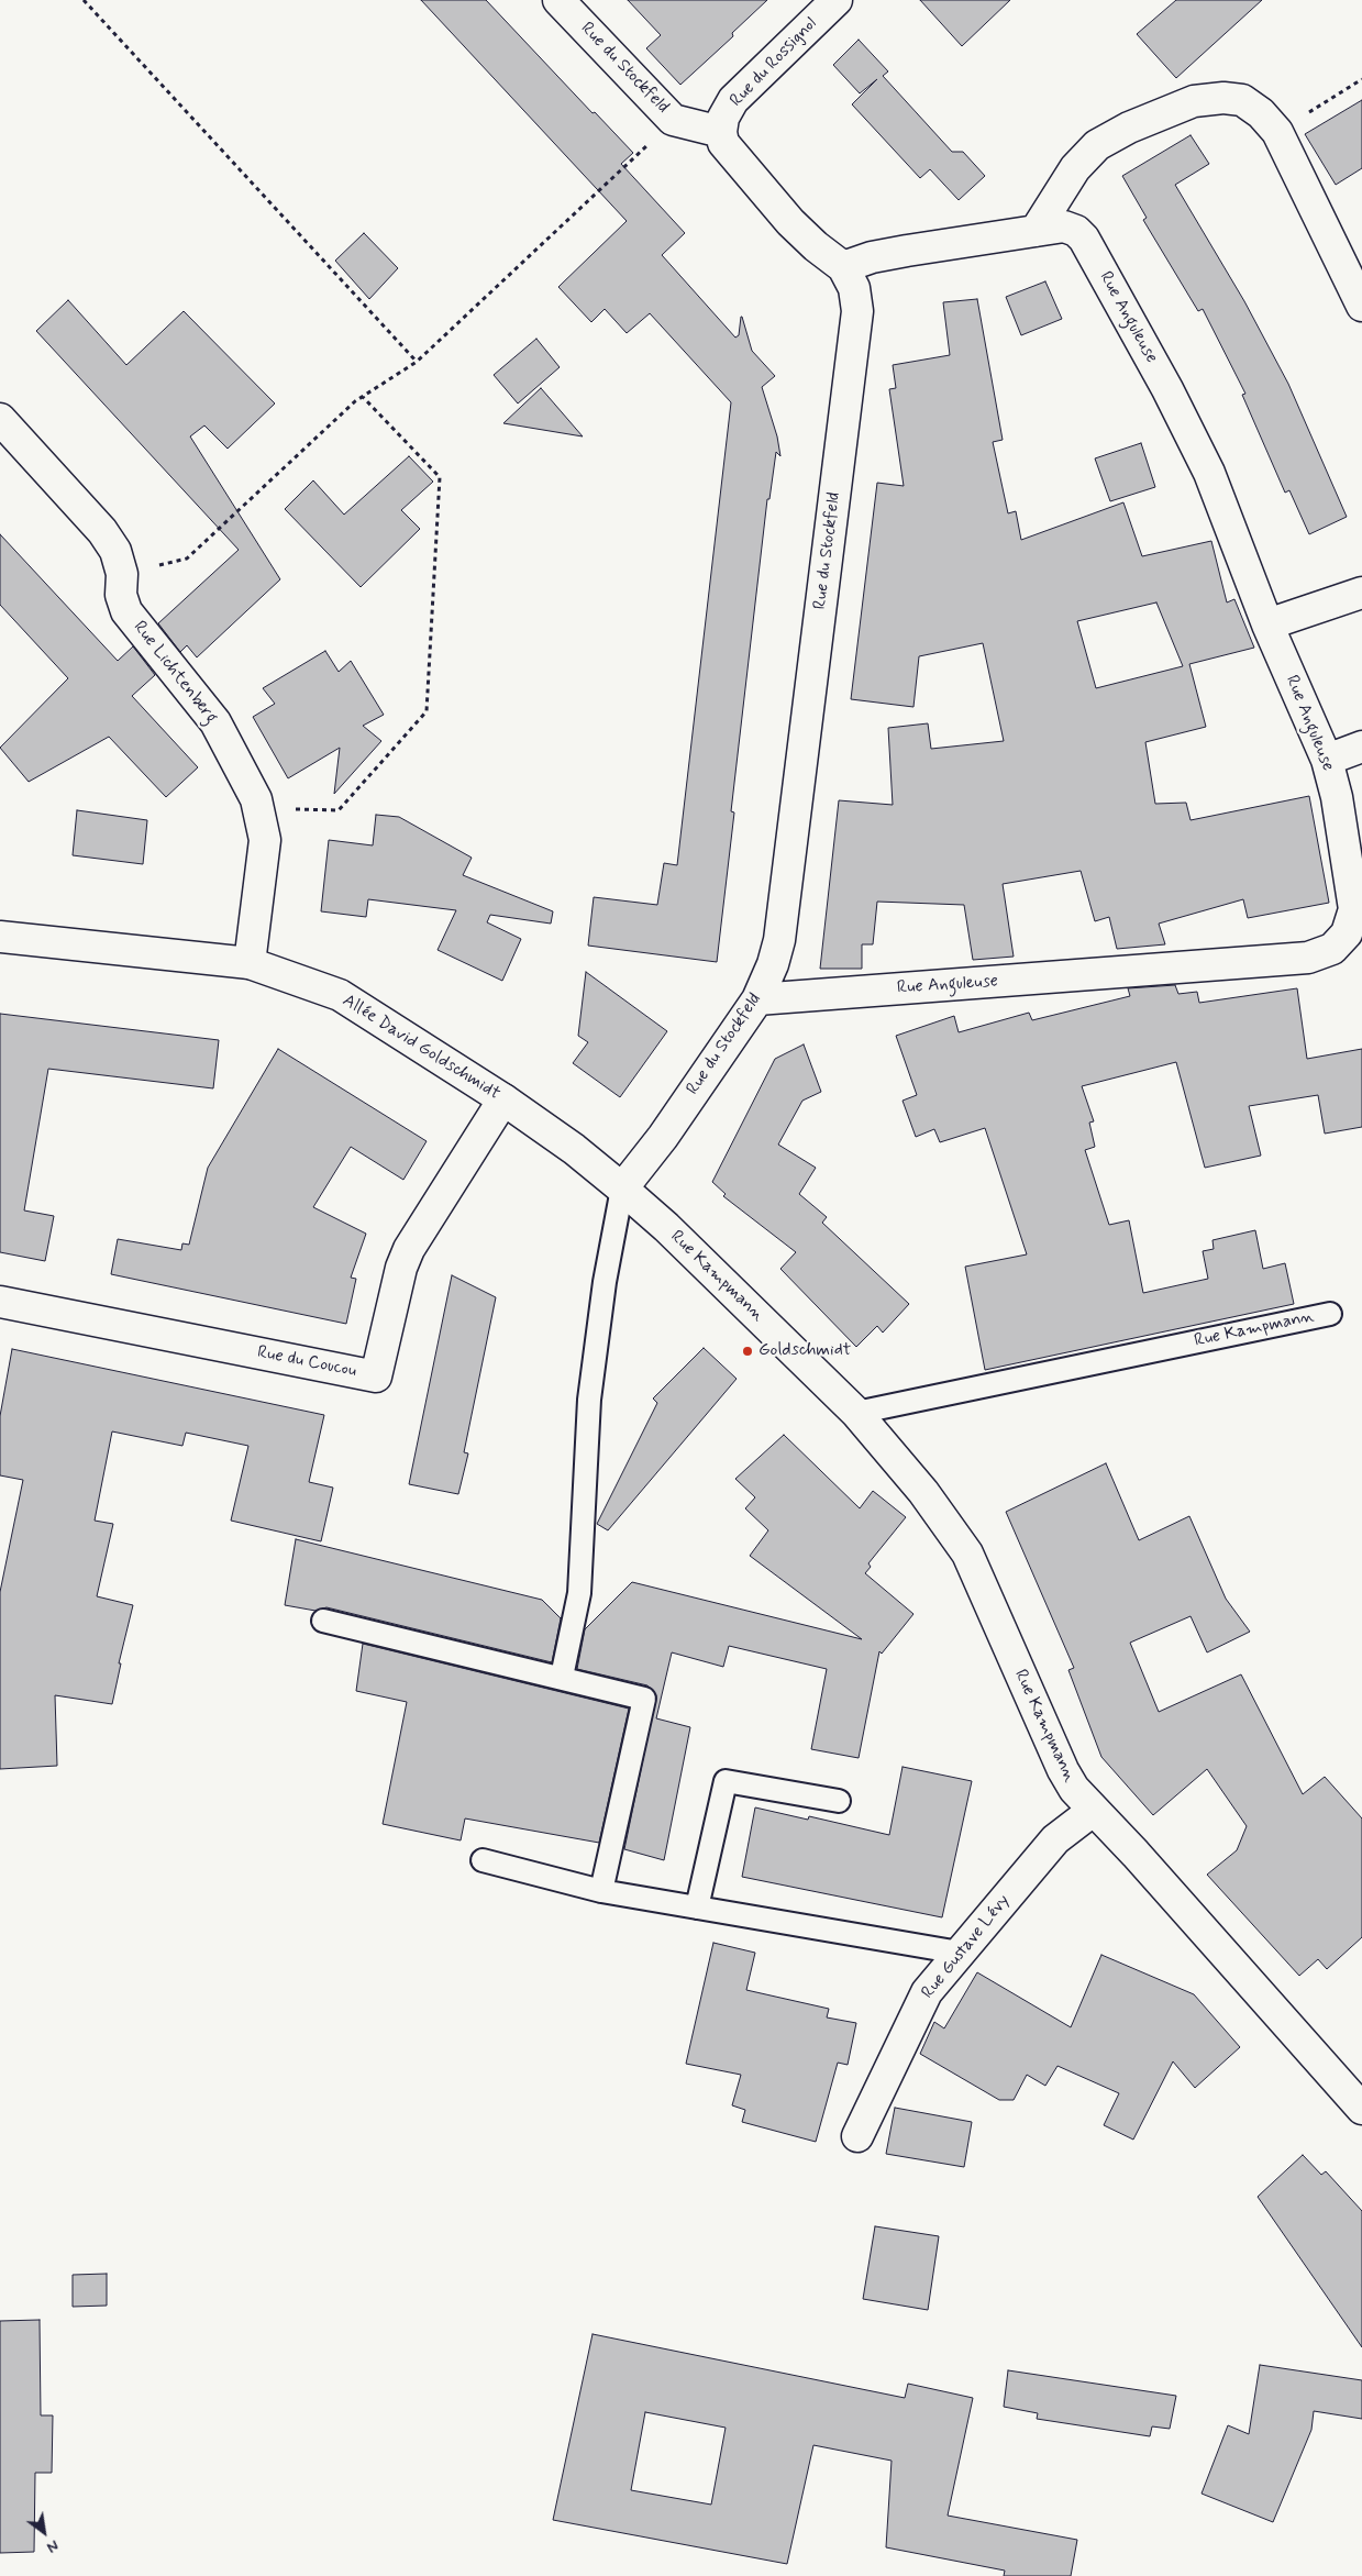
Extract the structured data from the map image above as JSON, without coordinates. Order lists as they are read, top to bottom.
{
  "streets": {
    "street": [
      "Rue du Rossignol",
      "Rue du Stockfeld",
      "Rue Anguleuse",
      "Rue Lichtenberg",
      "Allée David Goldschmidt",
      "Rue Kampmann",
      "Rue du Coucou",
      "Rue Gustave Lévy"
    ]
  },
  "crossings": [
    ["Rue du Rossignol", "Rue du Stockfeld"],
    ["Rue du Stockfeld", "Rue Anguleuse"],
    ["Rue du Stockfeld", "Allée David Goldschmidt"],
    ["Rue du Stockfeld", "Rue Kampmann"],
    ["Rue Lichtenberg", "Allée David Goldschmidt"],
    ["Allée David Goldschmidt", "Rue Kampmann"],
    ["Allée David Goldschmidt", "Rue du Coucou"],
    ["Rue Kampmann", "Rue Gustave Lévy"]
  ],
  "places": ["Goldschmidt"],
  "north": "bottom right"
}
